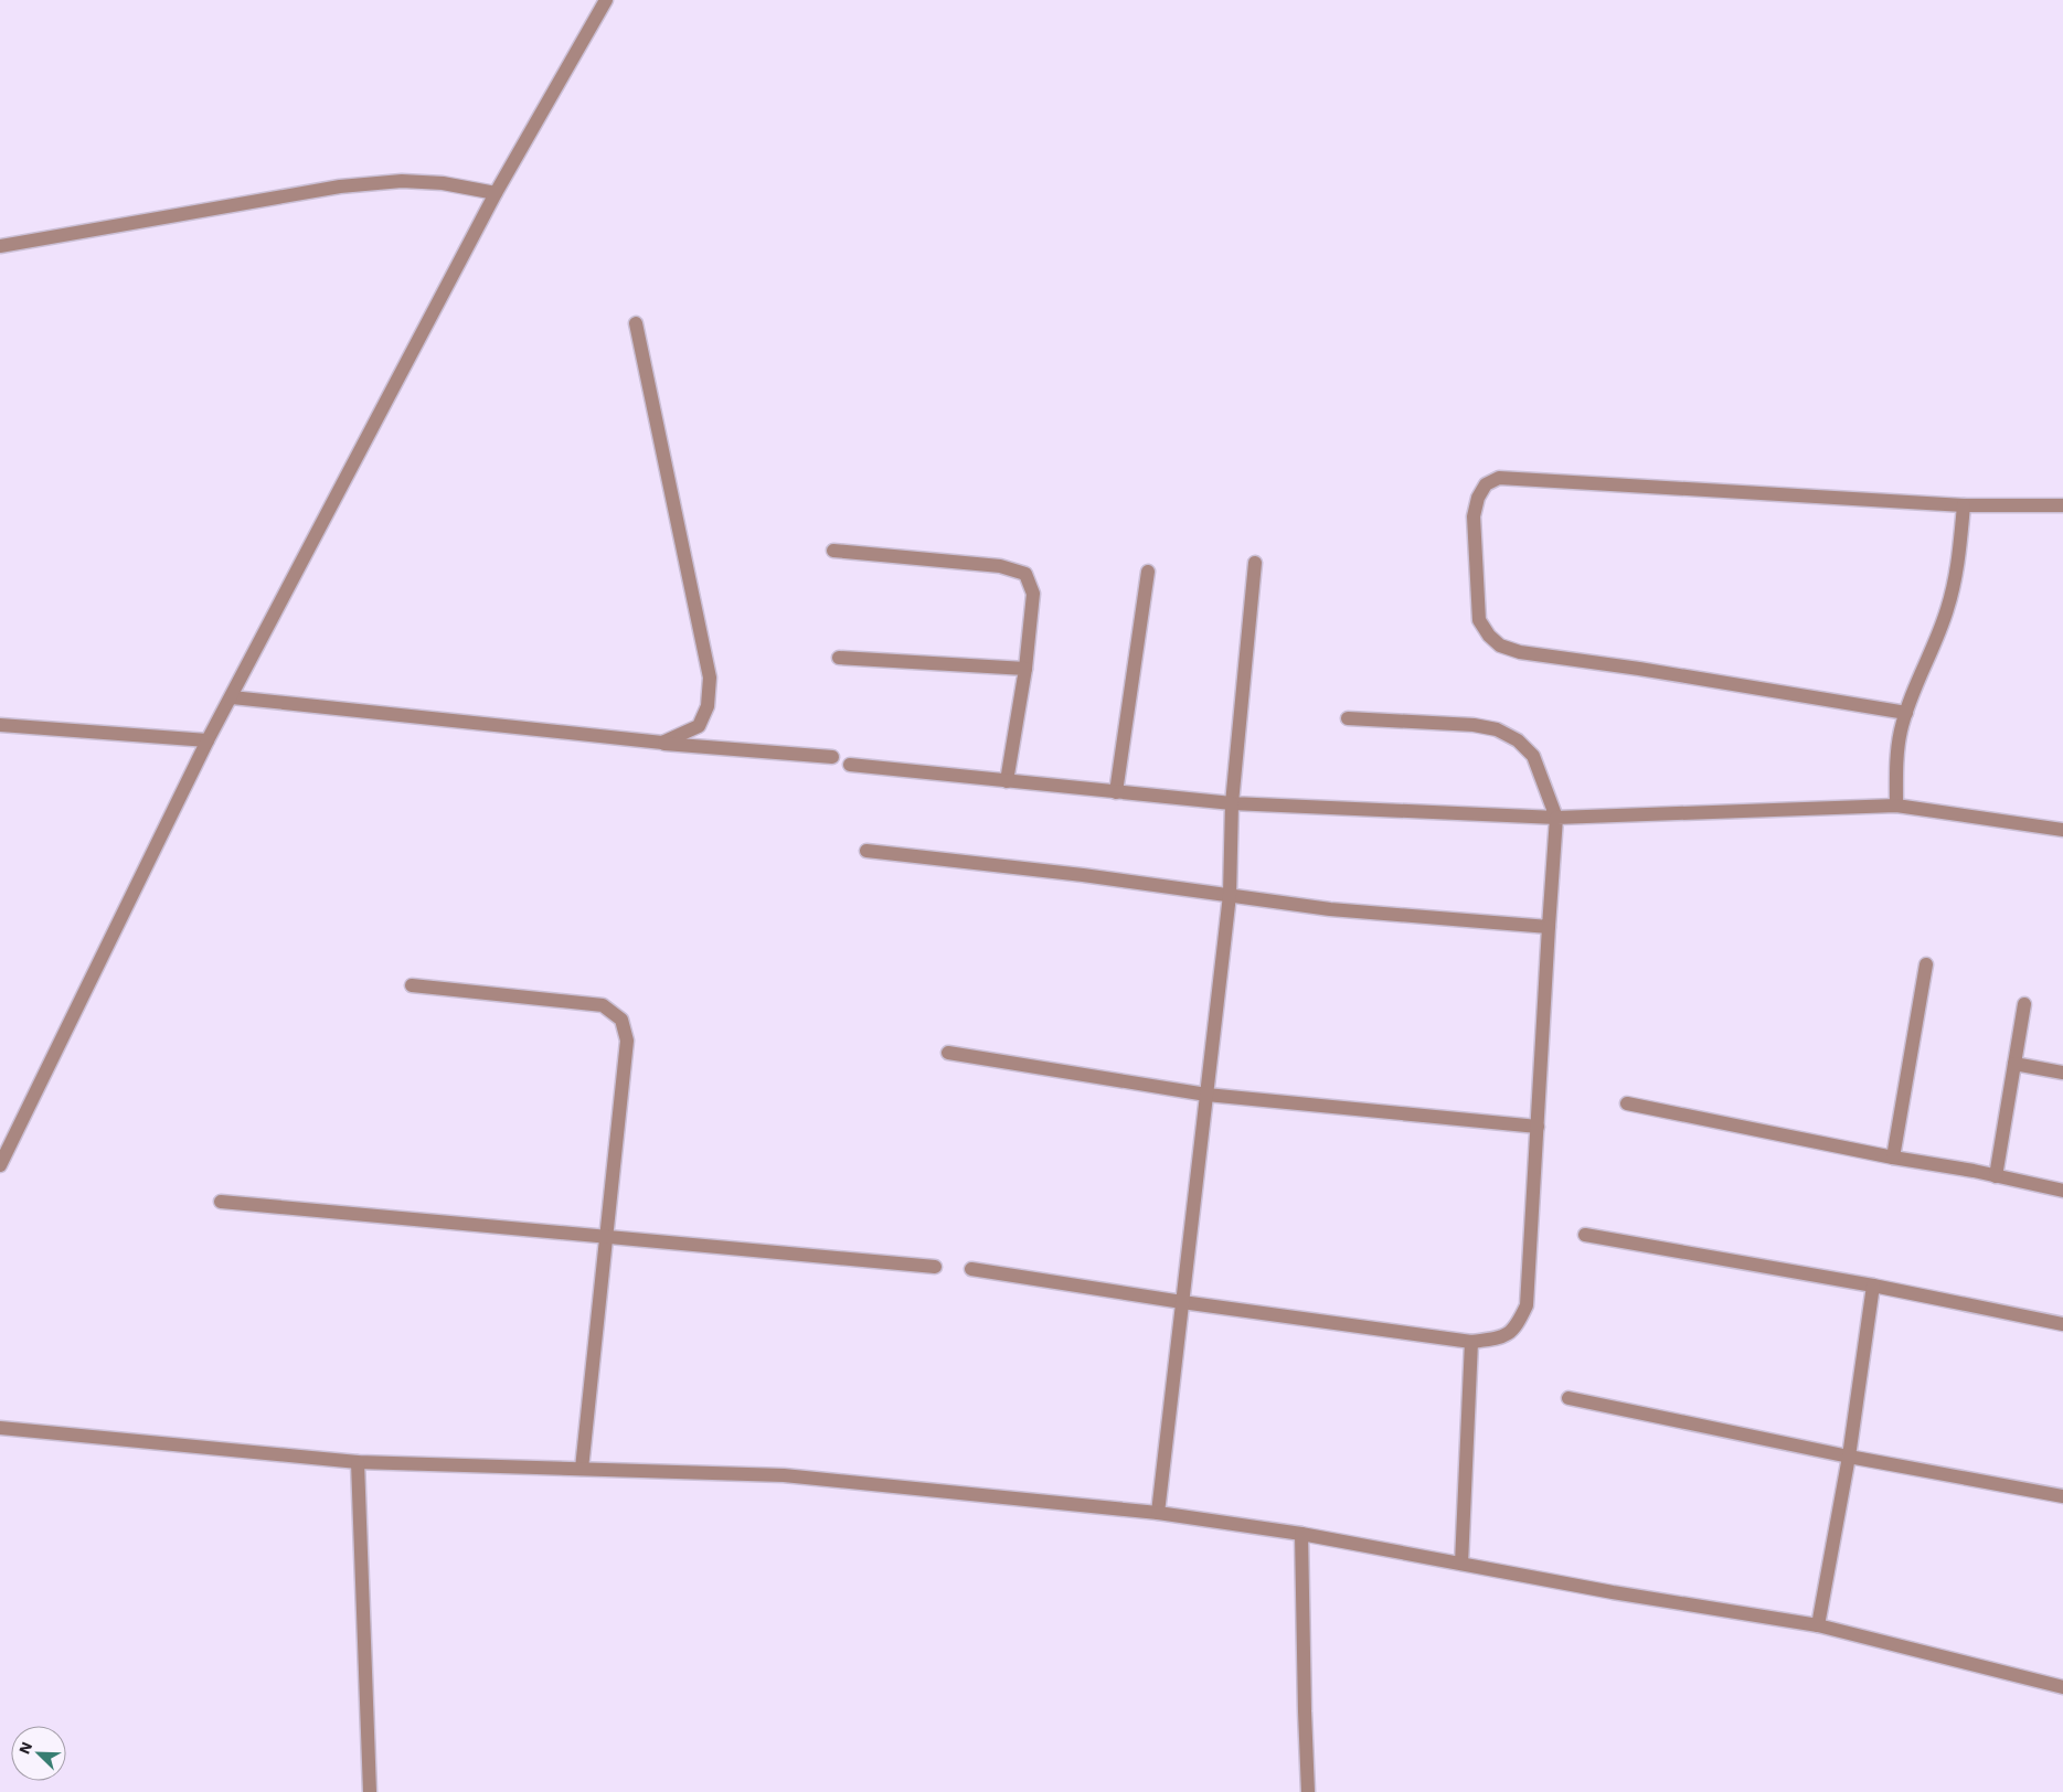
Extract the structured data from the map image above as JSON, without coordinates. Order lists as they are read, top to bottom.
{
  "north": "top left"
}
